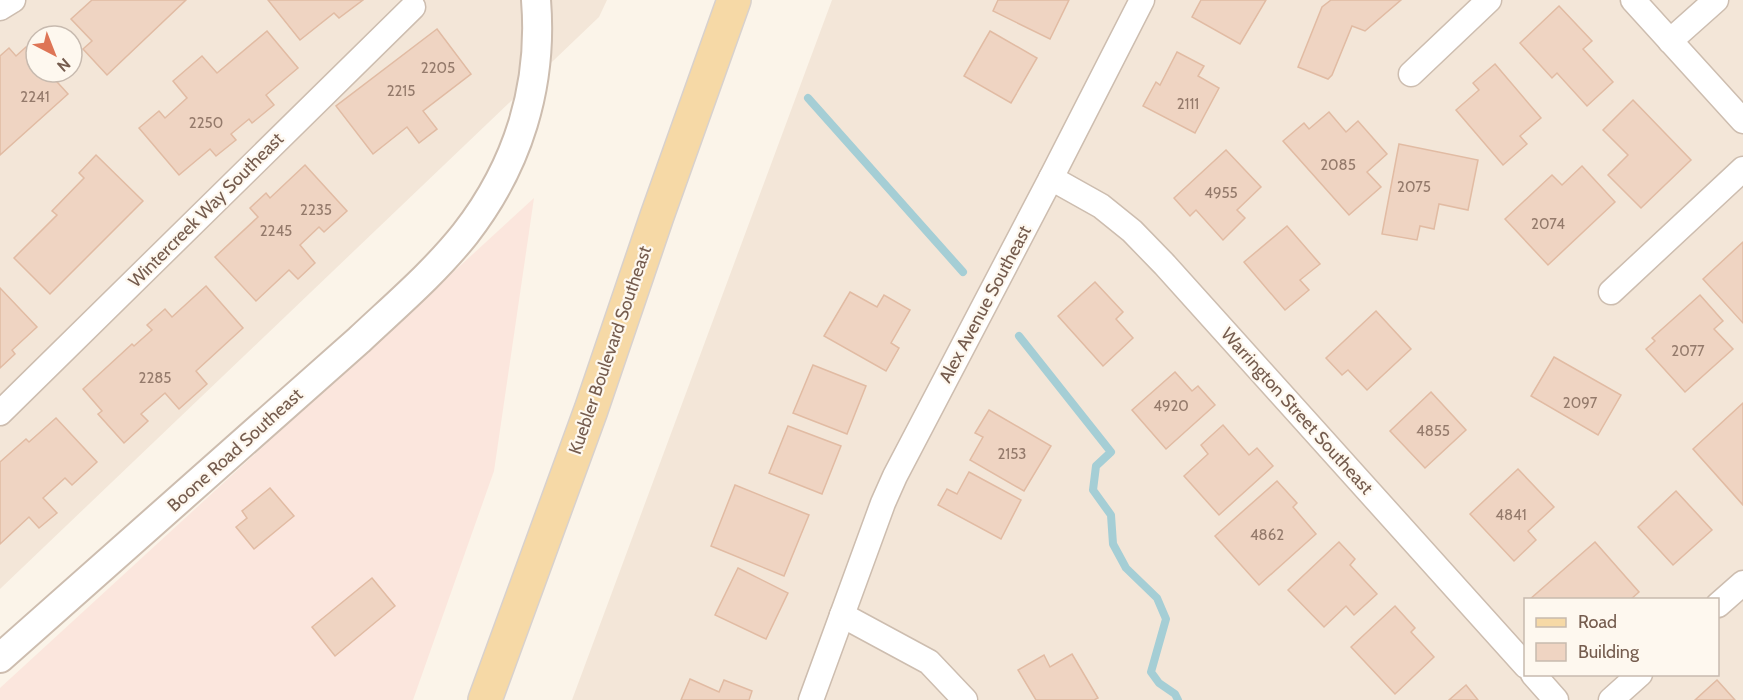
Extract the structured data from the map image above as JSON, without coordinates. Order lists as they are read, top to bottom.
{
  "streets": {
    "main road": ["Kuebler Boulevard Southeast"],
    "street": [
      "Wintercreek Way Southeast",
      "Alex Avenue Southeast",
      "Warrington Street Southeast",
      "Boone Road Southeast"
    ]
  },
  "crossings": [
    ["Alex Avenue Southeast", "Warrington Street Southeast"]
  ],
  "house_numbers": [
    "2205",
    "2215",
    "2241",
    "2111",
    "2250",
    "2085",
    "2075",
    "4955",
    "2235",
    "2074",
    "2245",
    "2077",
    "2285",
    "2097",
    "4920",
    "4855",
    "2153",
    "4841",
    "4862"
  ],
  "legend": ["Road", "Building"],
  "north": "bottom right"
}
